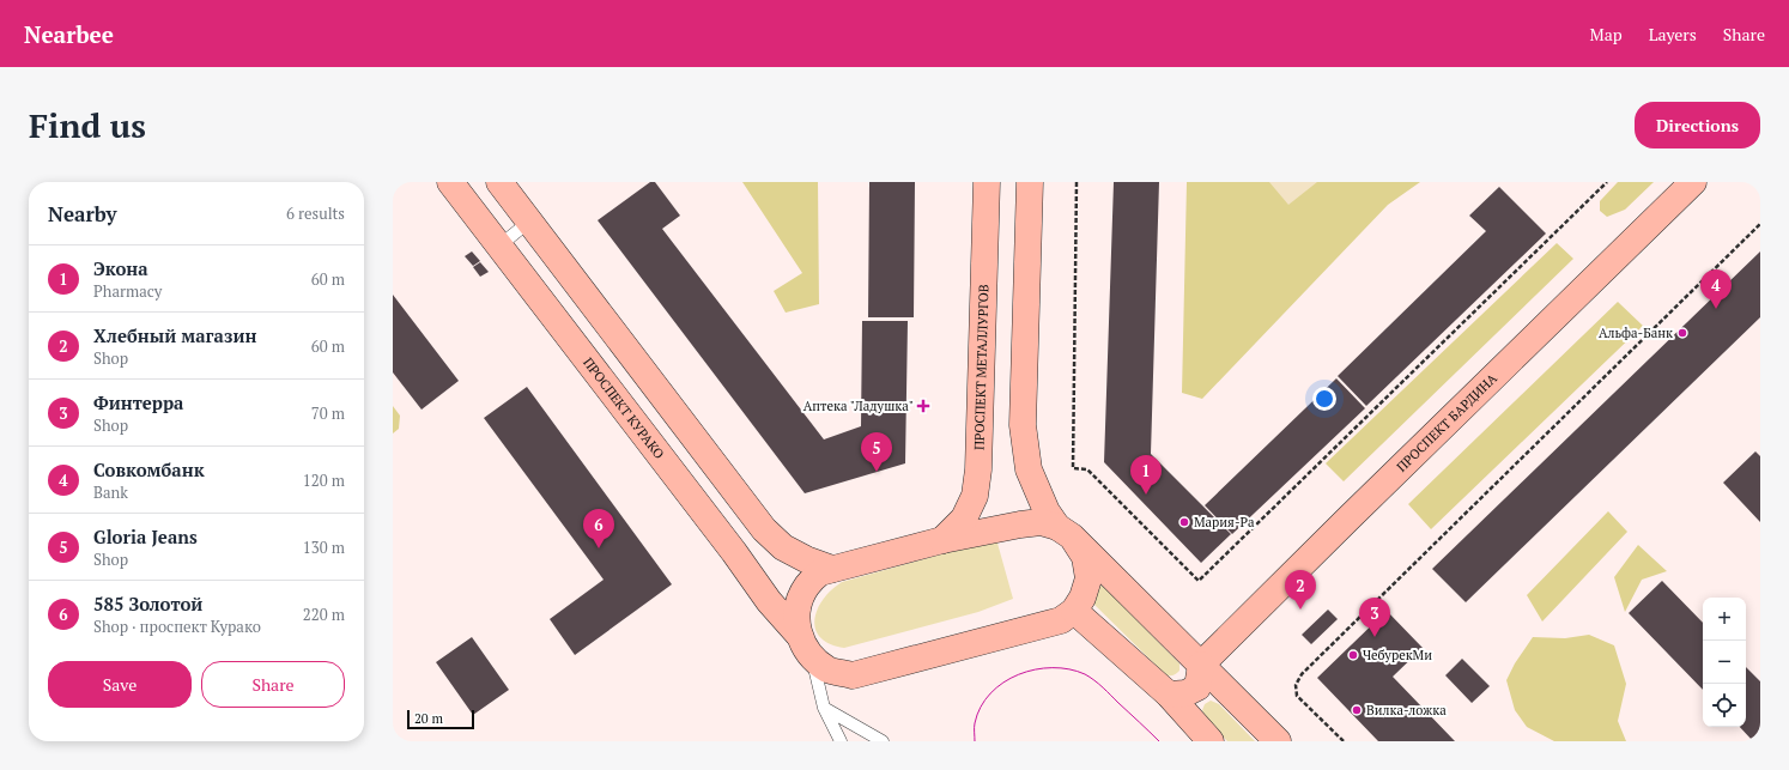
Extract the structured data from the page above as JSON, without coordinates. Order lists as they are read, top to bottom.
{
  "streets": {
    "main road": ["ПРОСПЕКТ МЕТАЛЛУРГОВ", "ПРОСПЕКТ КУРАКО", "ПРОСПЕКТ БАРДИНА"]
  },
  "places": {
    "other": [
      "Альфа-Банк",
      "Мария-Ра",
      "ЧебурекМи",
      "Вилка-ложка"
    ],
    "health": ["Аптека \"Ладушка\""]
  },
  "scale_bar": "20 m",
  "page": {
    "header": "Nearbee",
    "nav": ["Map", "Layers", "Share"],
    "buttons": [
      "Directions",
      ["Save", "Share"]
    ],
    "title": "Find us",
    "heading": ["Nearby", "6 results"],
    "list": [
      {
        "mark": "1",
        "name": "Экона",
        "note": "Pharmacy",
        "value": "60 m"
      },
      {
        "mark": "2",
        "name": "Хлебный магазин",
        "note": "Shop",
        "value": "60 m"
      },
      {
        "mark": "3",
        "name": "Финтерра",
        "note": "Shop",
        "value": "70 m"
      },
      {
        "mark": "4",
        "name": "Совкомбанк",
        "note": "Bank",
        "value": "120 m"
      },
      {
        "mark": "5",
        "name": "Gloria Jeans",
        "note": "Shop",
        "value": "130 m"
      },
      {
        "mark": "6",
        "name": "585 Золотой",
        "note": "Shop · проспект Курако",
        "value": "220 m"
      }
    ],
    "pins": [
      "4",
      "5",
      "1",
      "6",
      "2",
      "3"
    ],
    "map_buttons": ["+", "−"],
    "scale": "20 m"
  }
}
